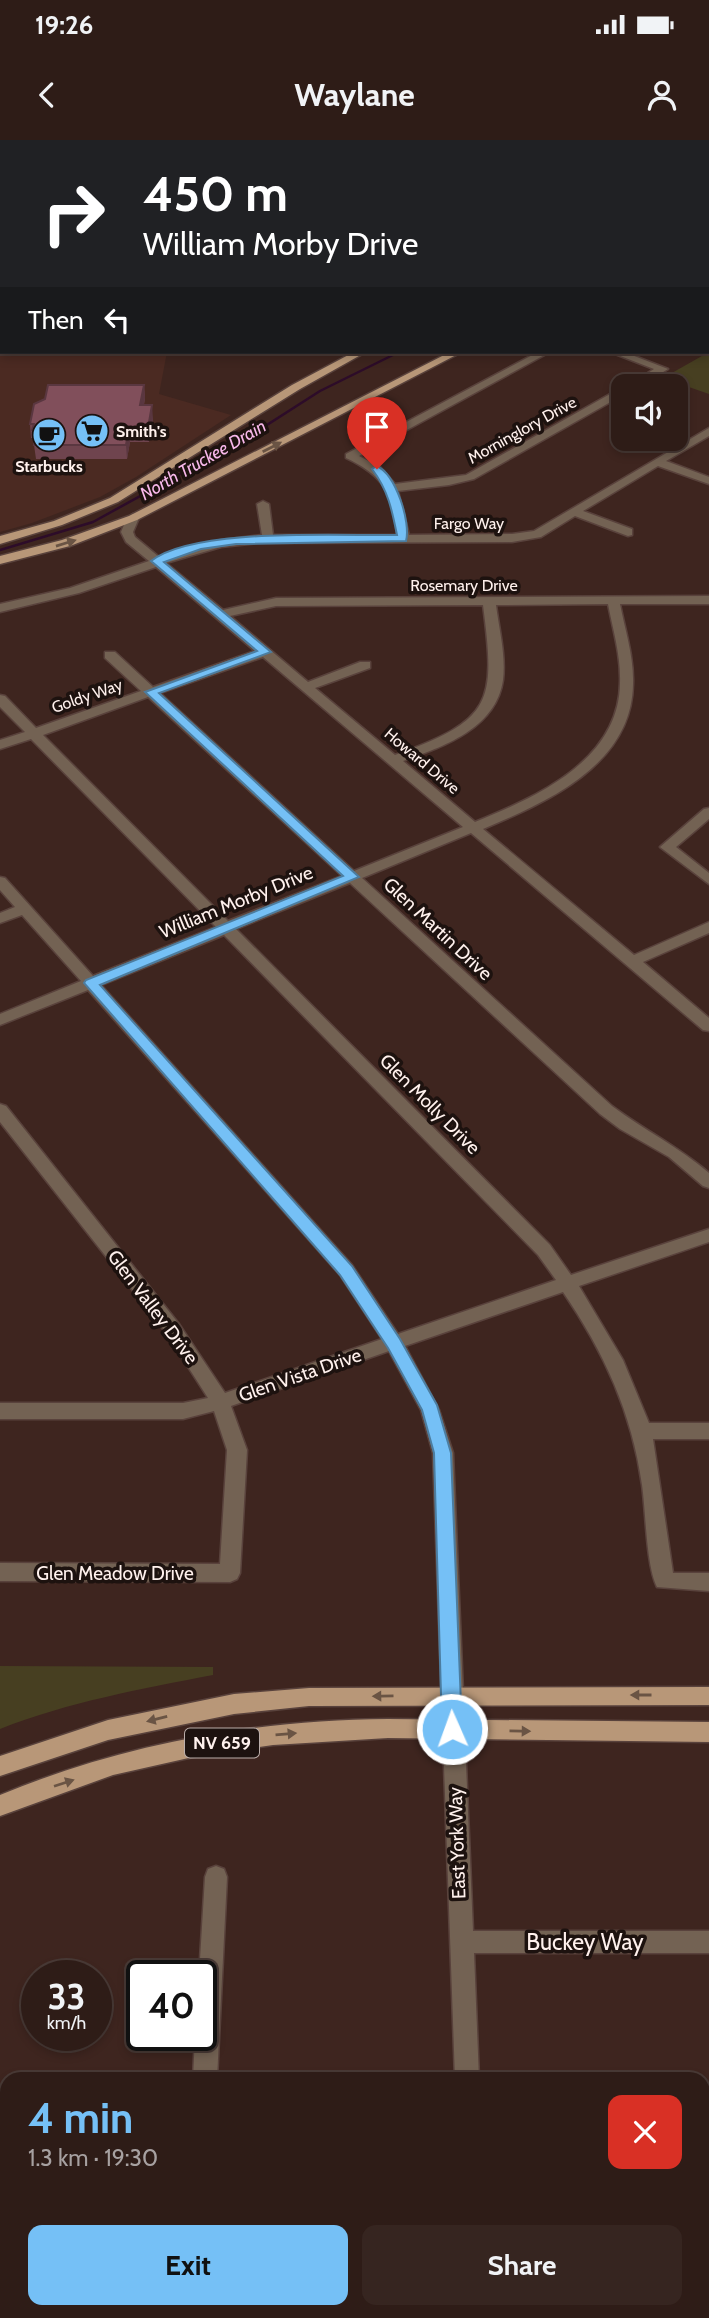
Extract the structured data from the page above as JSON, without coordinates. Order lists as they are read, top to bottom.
{
  "streets": {
    "main road": ["NV 659"],
    "street": [
      "Morninglory Drive",
      "Fargo Way",
      "Rosemary Drive",
      "Goldy Way",
      "Howard Drive",
      "William Morby Drive",
      "Glen Martin Drive",
      "Glen Molly Drive",
      "Glen Valley Drive",
      "Glen Vista Drive",
      "Glen Meadow Drive",
      "East York Way",
      "Buckey Way"
    ]
  },
  "crossings": [
    ["Fargo Way", "Howard Drive"],
    ["Rosemary Drive", "Howard Drive"],
    ["Rosemary Drive", "William Morby Drive"],
    ["Goldy Way", "Howard Drive"],
    ["Goldy Way", "Glen Martin Drive"],
    ["Goldy Way", "Glen Molly Drive"],
    ["Howard Drive", "William Morby Drive"],
    ["William Morby Drive", "Glen Martin Drive"],
    ["William Morby Drive", "Glen Molly Drive"],
    ["William Morby Drive", "East York Way"],
    ["Glen Molly Drive", "Glen Vista Drive"],
    ["Glen Valley Drive", "Glen Vista Drive"],
    ["Glen Valley Drive", "Glen Meadow Drive"],
    ["Glen Vista Drive", "East York Way"],
    ["NV 659", "East York Way"],
    ["East York Way", "Buckey Way"]
  ],
  "water": ["North Truckee Drain"],
  "places": {
    "supermarket": ["Smith's"],
    "cafe": ["Starbucks"]
  },
  "page": {
    "status": "19:26",
    "header": "Waylane",
    "turn": ["450 m", "William Morby Drive"],
    "then": "Then",
    "speed": "33 km/h",
    "limit": "40",
    "heading": ["4 min", "1.3 km · 19:30"],
    "buttons": ["Exit", "Share"]
  }
}
